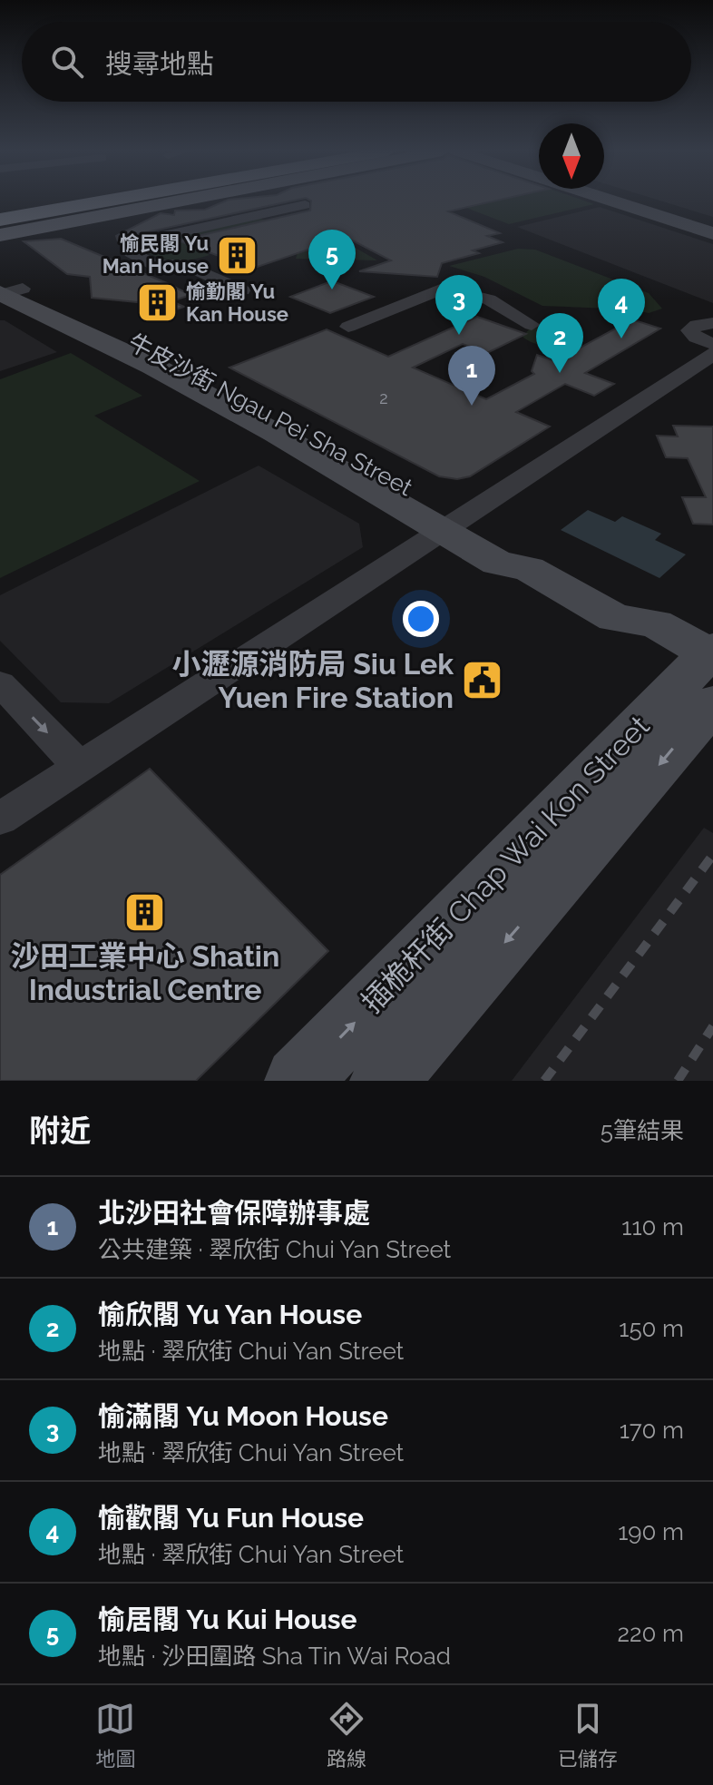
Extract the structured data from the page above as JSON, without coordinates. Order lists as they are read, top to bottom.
{
  "streets": {
    "street": ["牛皮沙街 Ngau Pei Sha Street", "插桅杆街 Chap Wai Kon Street"]
  },
  "crossings": [
    ["牛皮沙街 Ngau Pei Sha Street", "插桅杆街 Chap Wai Kon Street"]
  ],
  "places": {
    "building": ["愉民閣 Yu Man House", "愉勤閣 Yu Kan House", "沙田工業中心 Shatin Industrial Centre"],
    "public building": ["小瀝源消防局 Siu Lek Yuen Fire Station"]
  },
  "house_numbers": ["2"],
  "north": "bottom",
  "page": {
    "search": "搜尋地點",
    "pins": [
      "5",
      "3",
      "4",
      "2",
      "1"
    ],
    "heading": ["附近", "5筆結果"],
    "list": [
      {
        "mark": "1",
        "name": "北沙田社會保障辦事處",
        "note": "公共建築 · 翠欣街 Chui Yan Street",
        "value": "110 m"
      },
      {
        "mark": "2",
        "name": "愉欣閣 Yu Yan House",
        "note": "地點 · 翠欣街 Chui Yan Street",
        "value": "150 m"
      },
      {
        "mark": "3",
        "name": "愉滿閣 Yu Moon House",
        "note": "地點 · 翠欣街 Chui Yan Street",
        "value": "170 m"
      },
      {
        "mark": "4",
        "name": "愉歡閣 Yu Fun House",
        "note": "地點 · 翠欣街 Chui Yan Street",
        "value": "190 m"
      },
      {
        "mark": "5",
        "name": "愉居閣 Yu Kui House",
        "note": "地點 · 沙田圍路 Sha Tin Wai Road",
        "value": "220 m"
      }
    ],
    "nav": ["地圖", "路線", "已儲存"]
  }
}
